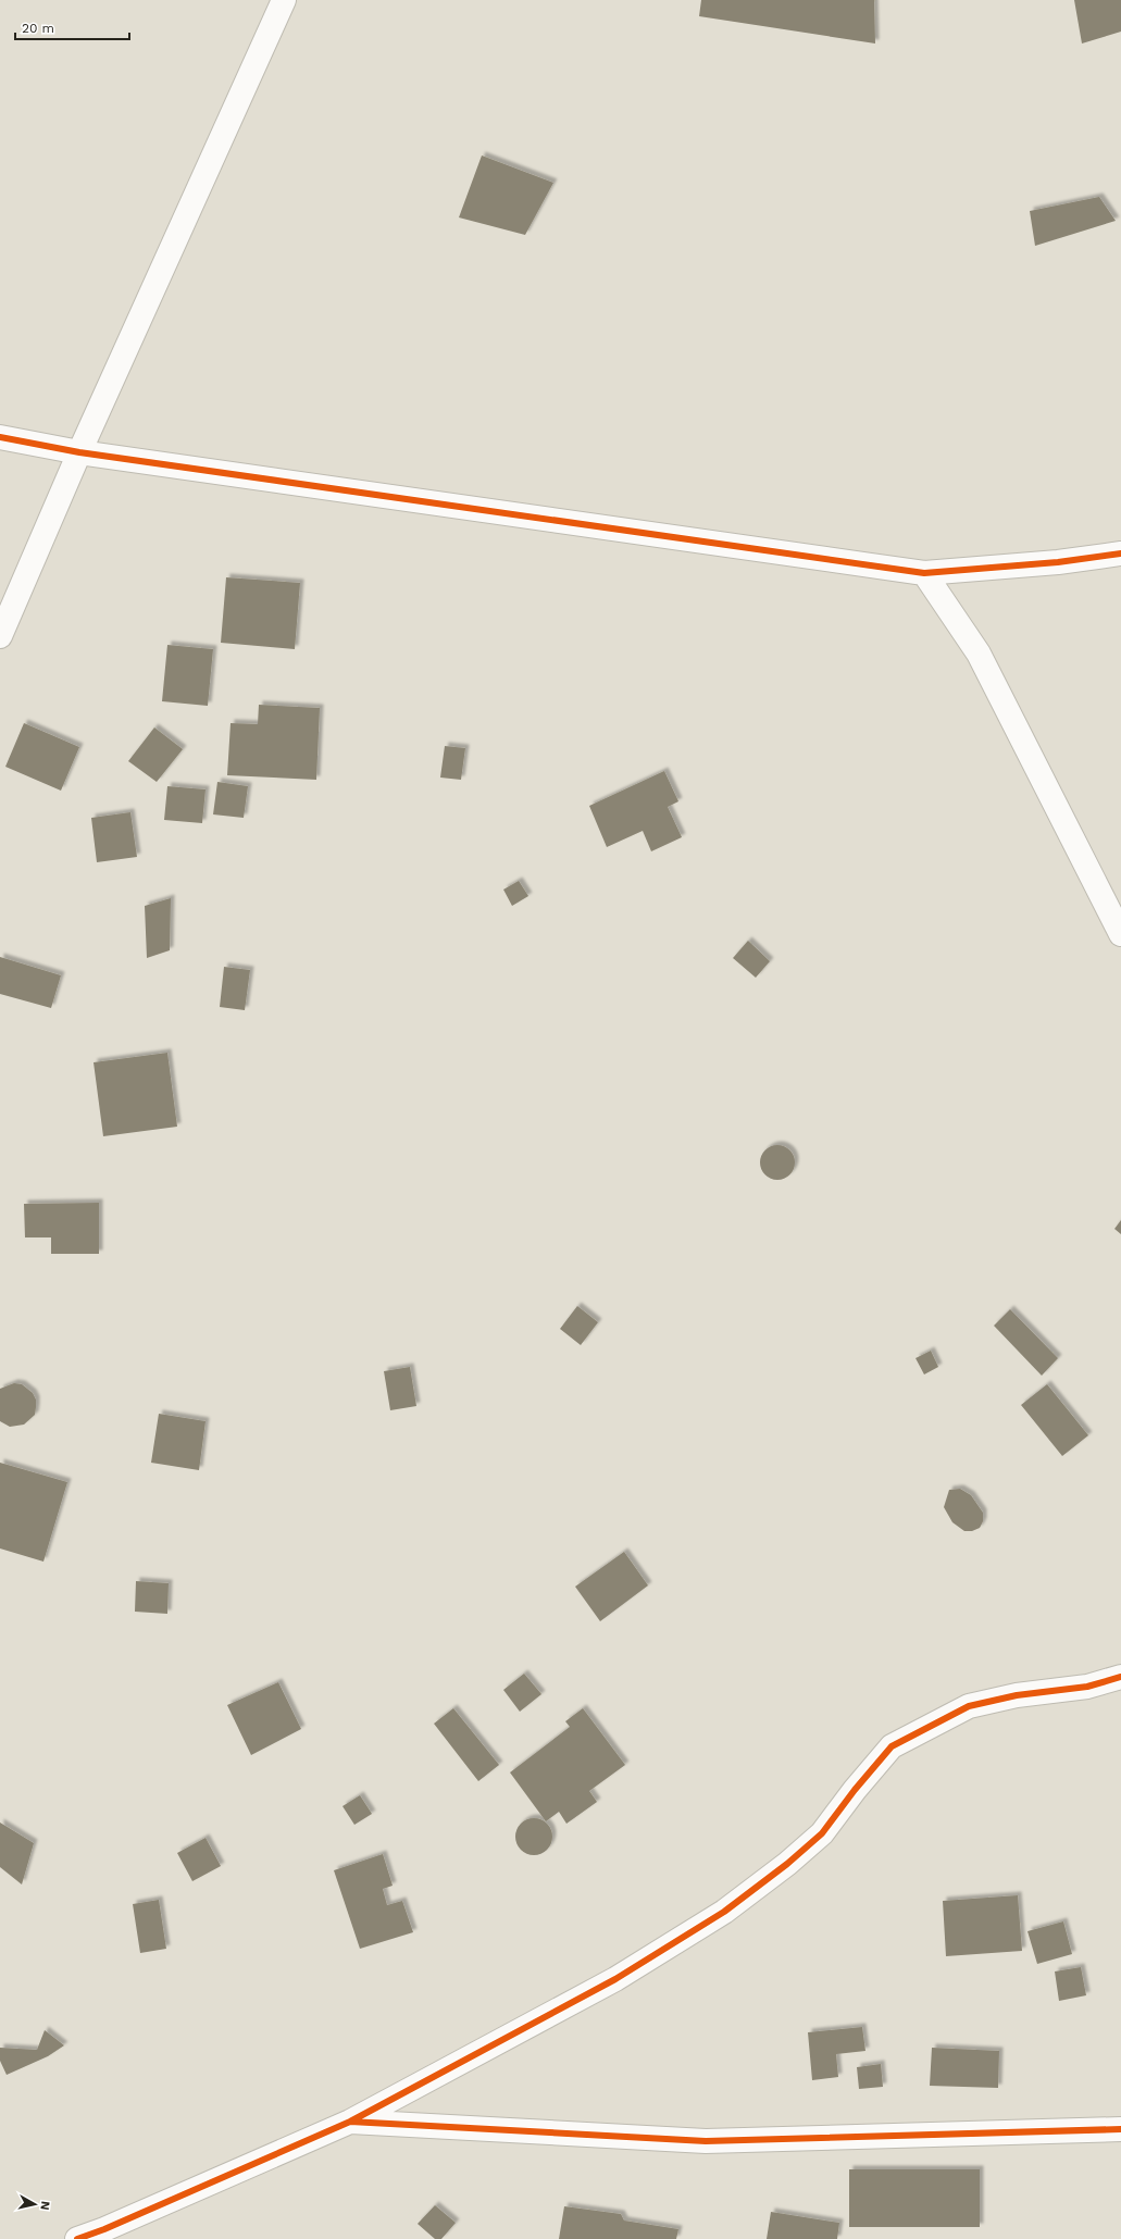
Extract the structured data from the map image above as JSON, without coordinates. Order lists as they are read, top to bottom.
{
  "scale_bar": "20 m",
  "north": "right"
}
